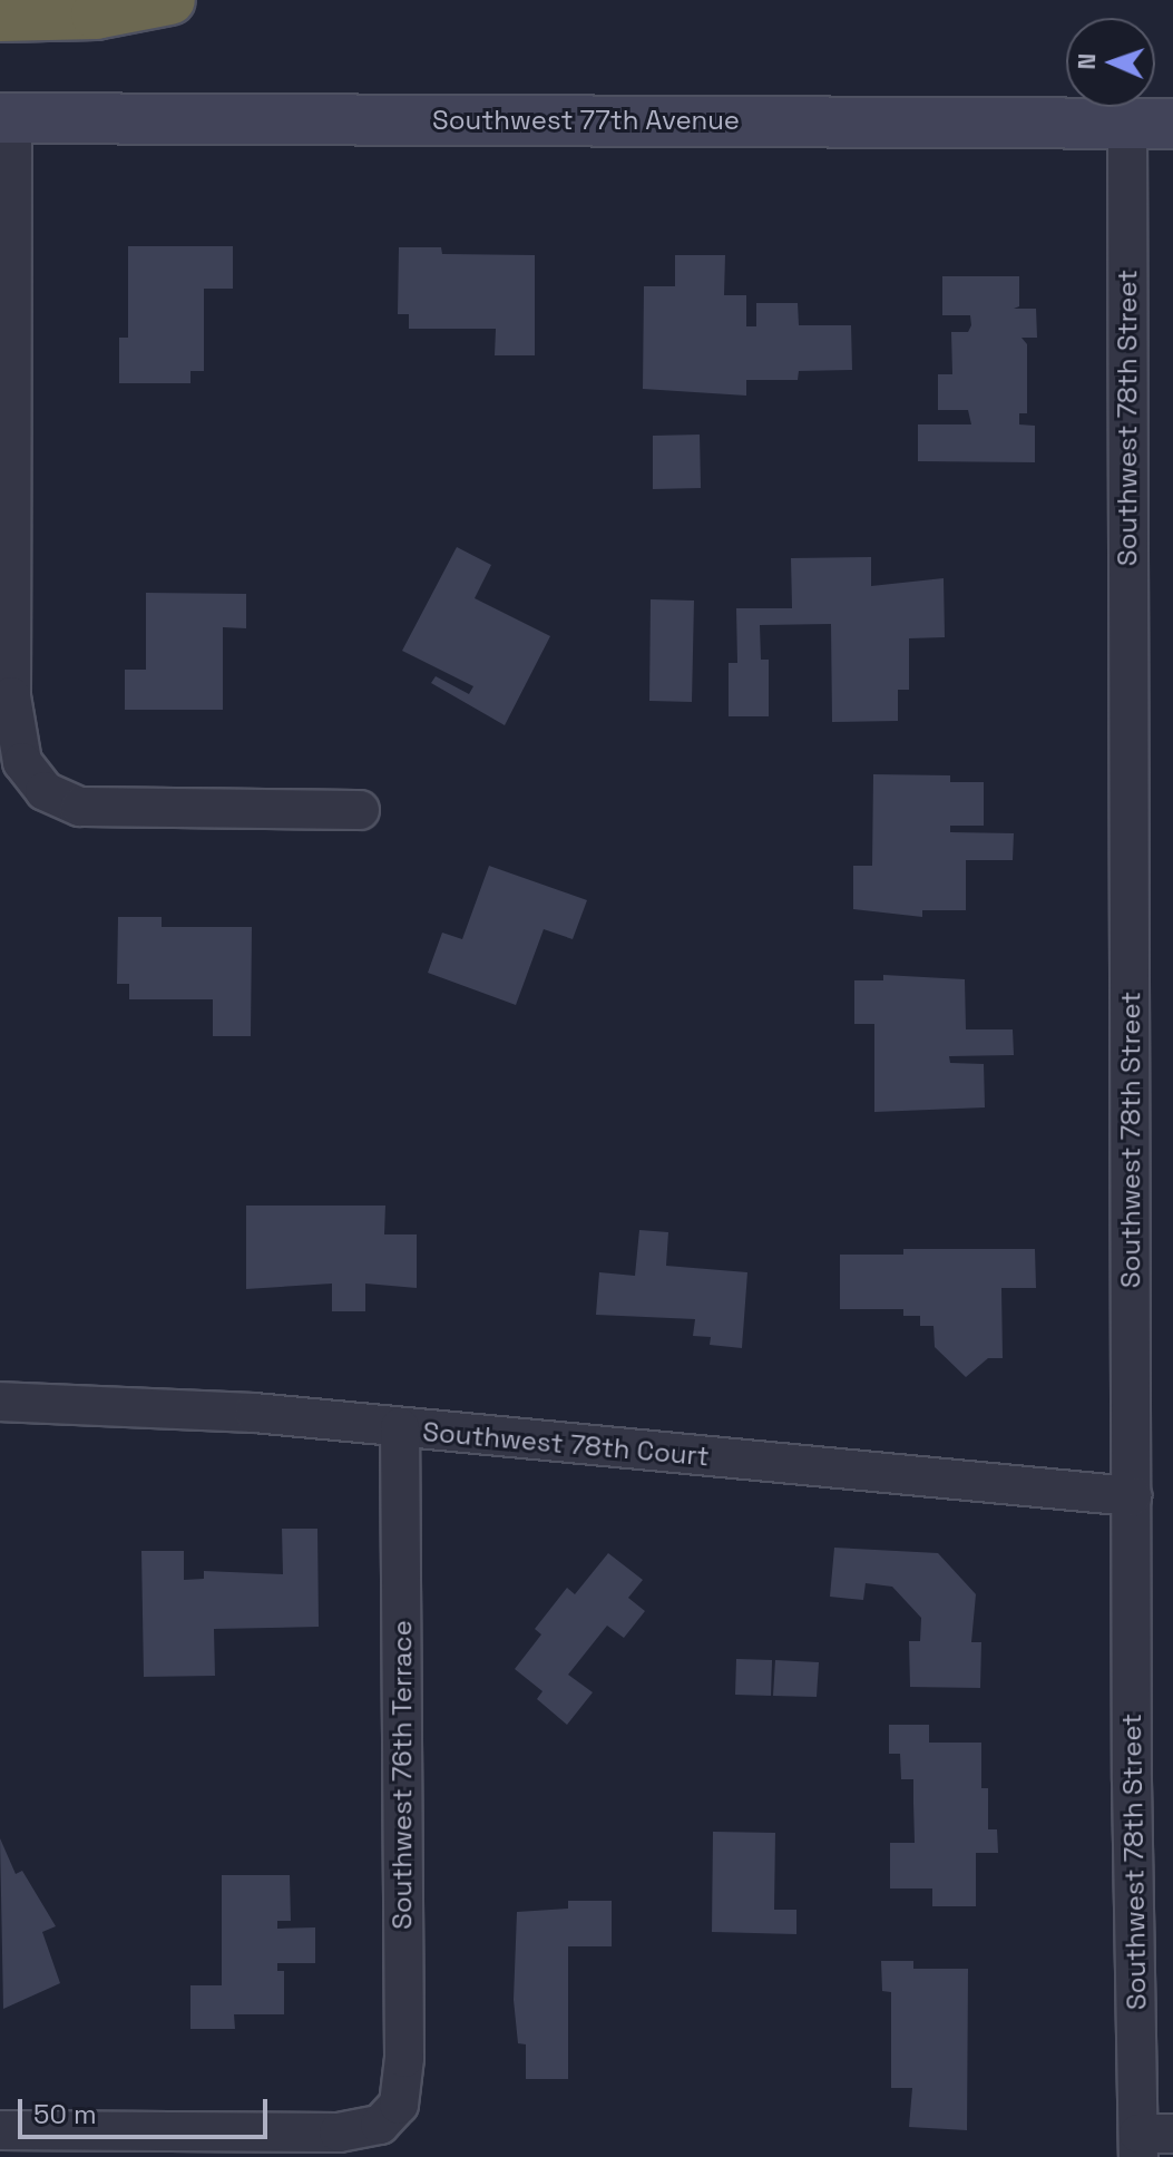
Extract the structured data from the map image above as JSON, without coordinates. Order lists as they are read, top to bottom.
{
  "streets": {
    "street": [
      "Southwest 77th Avenue",
      "Southwest 78th Street",
      "Southwest 78th Court",
      "Southwest 76th Terrace"
    ]
  },
  "crossings": [
    ["Southwest 77th Avenue", "Southwest 78th Street"],
    ["Southwest 78th Street", "Southwest 78th Court"],
    ["Southwest 78th Court", "Southwest 76th Terrace"]
  ],
  "scale_bar": "50 m",
  "north": "left"
}
